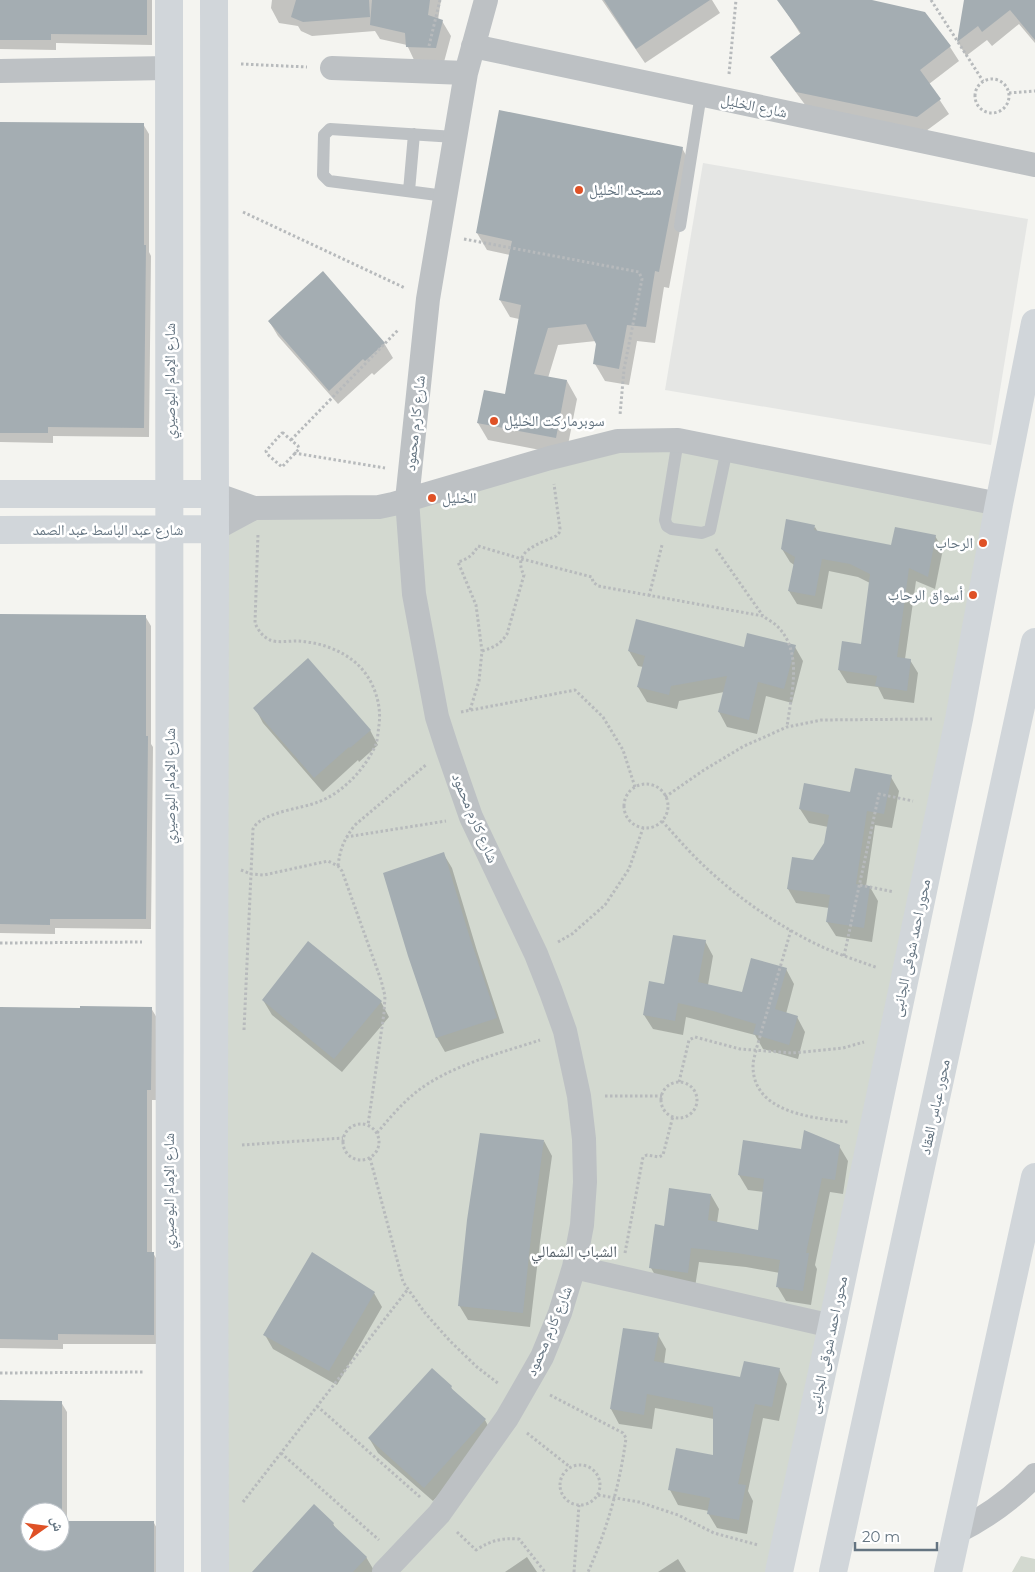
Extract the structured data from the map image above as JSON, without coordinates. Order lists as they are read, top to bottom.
{
  "streets": {
    "street": [
      "شارع الخليل",
      "شارع الإمام البوصيري",
      "شارع كارم محمود",
      "شارع عبد الباسط عبد الصمد",
      "محور احمد شوقى الجانبى",
      "محور عباس العقاد"
    ]
  },
  "crossings": [
    ["شارع الخليل", "شارع كارم محمود"],
    ["شارع الإمام البوصيري", "شارع عبد الباسط عبد الصمد"]
  ],
  "districts": ["الشباب الشمالي"],
  "places": [
    "مسجد الخليل",
    "سوبرماركت الخليل",
    "الخليل",
    "الرحاب",
    "أسواق الرحاب"
  ],
  "scale_bar": "20 m",
  "north": "right"
}
